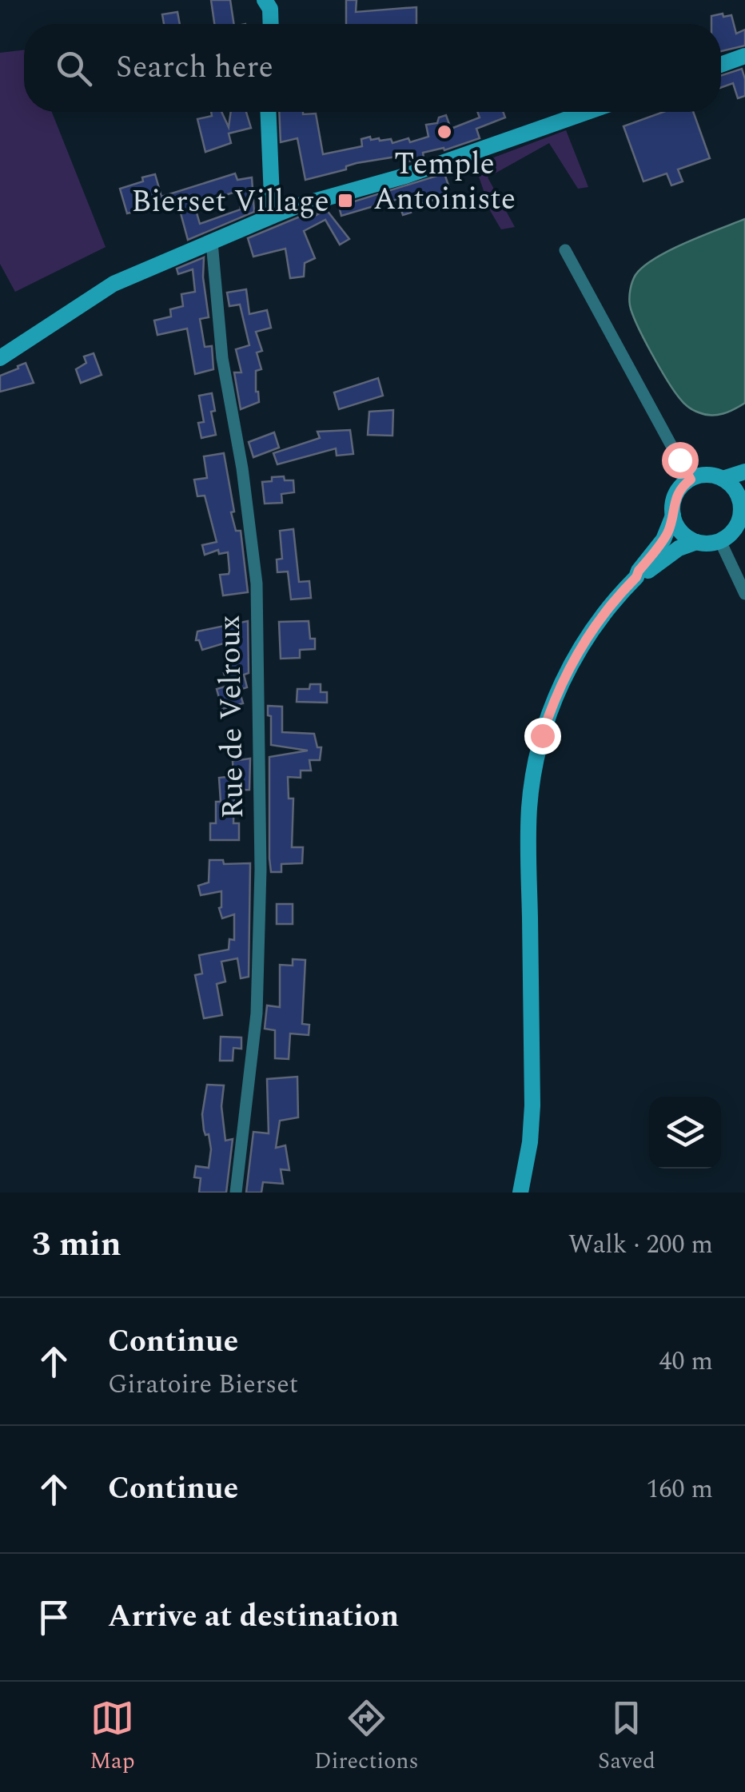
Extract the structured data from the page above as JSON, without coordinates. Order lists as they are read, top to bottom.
{
  "streets": {
    "street": ["Rue de Velroux"]
  },
  "places": {
    "other": ["Temple Antoiniste"],
    "transit": ["Bierset Village"]
  },
  "page": {
    "search": "Search here",
    "heading": ["3 min", "Walk · 200 m"],
    "list": [
      ["Continue", "Giratoire Bierset", "40 m"],
      ["Continue", "160 m"],
      "Arrive at destination"
    ],
    "nav": ["Map", "Directions", "Saved"]
  }
}
